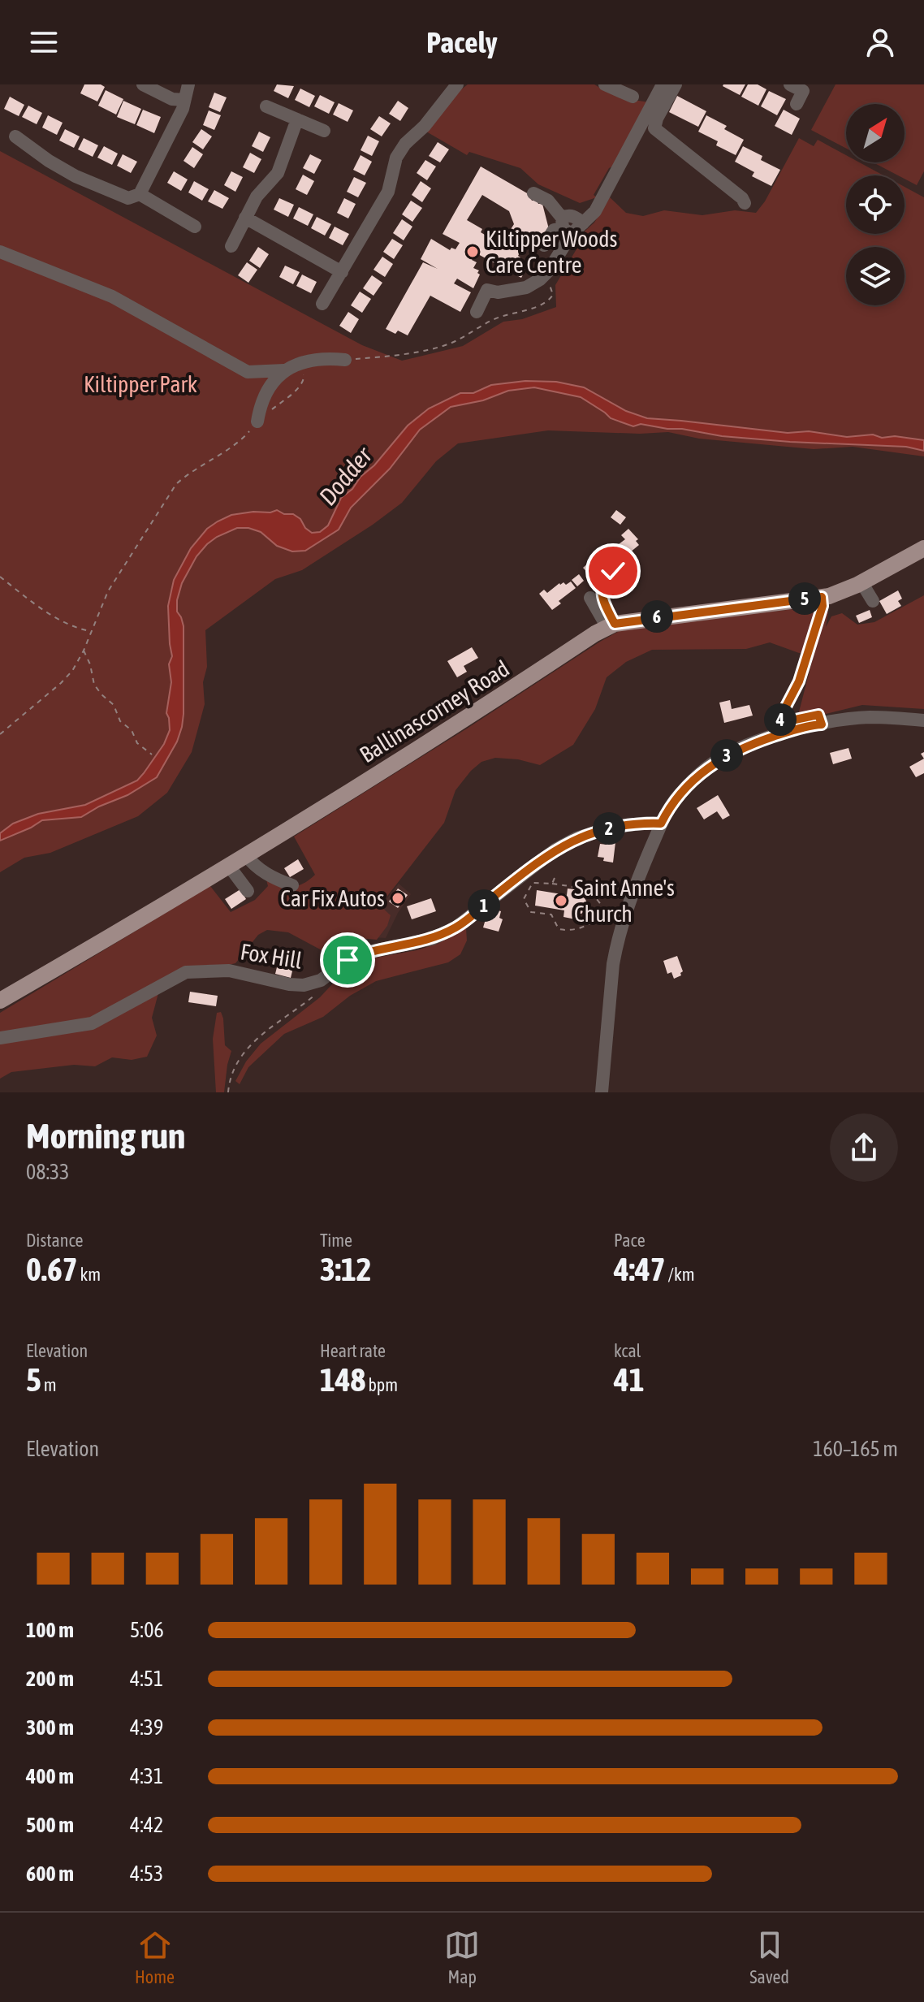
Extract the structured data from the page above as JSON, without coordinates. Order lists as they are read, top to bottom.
{
  "streets": {
    "main road": ["Ballinascorney Road"],
    "street": ["Fox Hill"]
  },
  "water": ["Dodder"],
  "parks": ["Kiltipper Park"],
  "places": ["Kiltipper Woods Care Centre", "Car Fix Autos", "Saint Anne's Church"],
  "north": "top right",
  "page": {
    "header": "Pacely",
    "pins": [
      "5",
      "6",
      "4",
      "3",
      "2",
      "1"
    ],
    "heading": ["Morning run", "08:33"],
    "stats": [
      ["Distance", "0.67 km"],
      ["Time", "3:12"],
      ["Pace", "4:47 /km"],
      ["Elevation", "5 m"],
      ["Heart rate", "148 bpm"],
      ["kcal", "41"]
    ],
    "chart": ["Elevation", "160–165 m"],
    "list": [
      {
        "name": "100 m",
        "note": "5:06"
      },
      {
        "name": "200 m",
        "note": "4:51"
      },
      {
        "name": "300 m",
        "note": "4:39"
      },
      {
        "name": "400 m",
        "note": "4:31"
      },
      {
        "name": "500 m",
        "note": "4:42"
      },
      {
        "name": "600 m",
        "note": "4:53"
      }
    ],
    "tabs": ["Home", "Map", "Saved"]
  }
}
